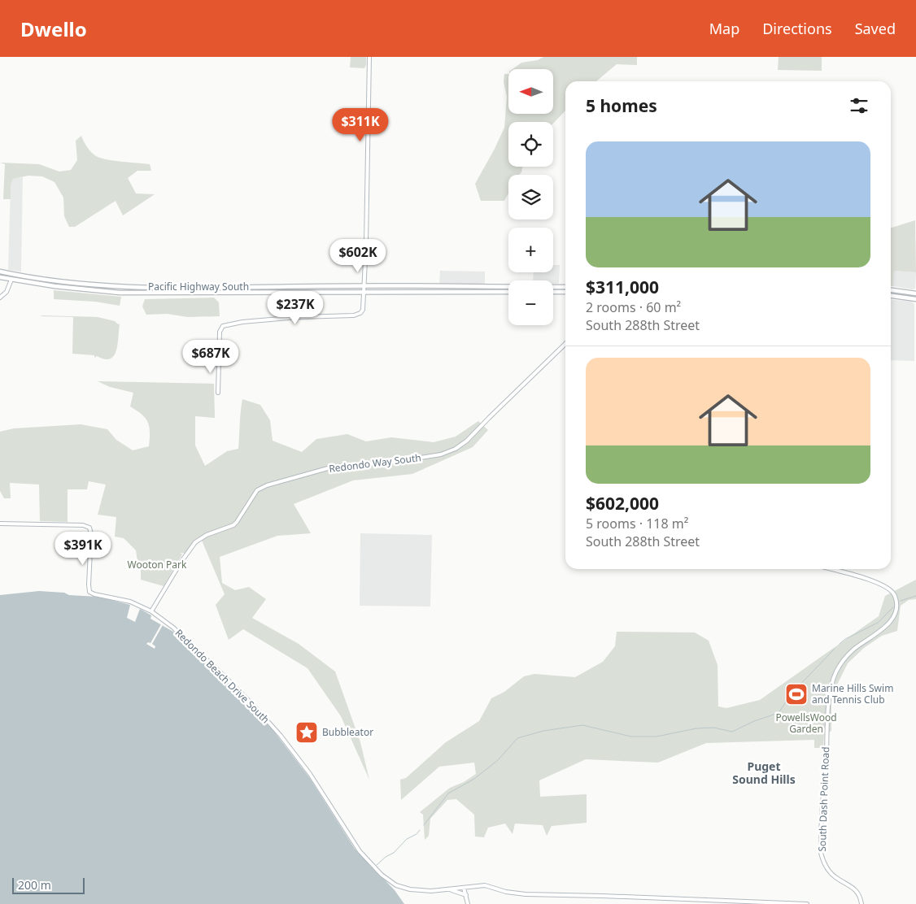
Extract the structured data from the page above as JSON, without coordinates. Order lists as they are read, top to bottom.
{
  "streets": {
    "main road": ["Pacific Highway South"],
    "street": ["Redondo Way South", "Redondo Beach Drive South", "South Dash Point Road"]
  },
  "crossings": [
    ["Redondo Way South", "Redondo Beach Drive South"]
  ],
  "districts": ["Puget Sound Hills"],
  "parks": ["Wooton Park", "PowellsWood Garden"],
  "places": {
    "sports": ["Marine Hills Swim and Tennis Club"],
    "place": ["Bubbleator"]
  },
  "scale_bar": "200 m",
  "north": "left",
  "page": {
    "header": "Dwello",
    "nav": ["Map", "Directions", "Saved"],
    "map_buttons": ["+", "−"],
    "heading": "5 homes",
    "price": [
      "$311K",
      "$602K",
      "$237K",
      "$687K",
      "$391K"
    ],
    "list": [
      {
        "name": "$311,000",
        "note": "2 rooms · 60 m² · South 288th Street"
      },
      {
        "name": "$602,000",
        "note": "5 rooms · 118 m² · South 288th Street"
      }
    ],
    "scale": "200 m"
  }
}
